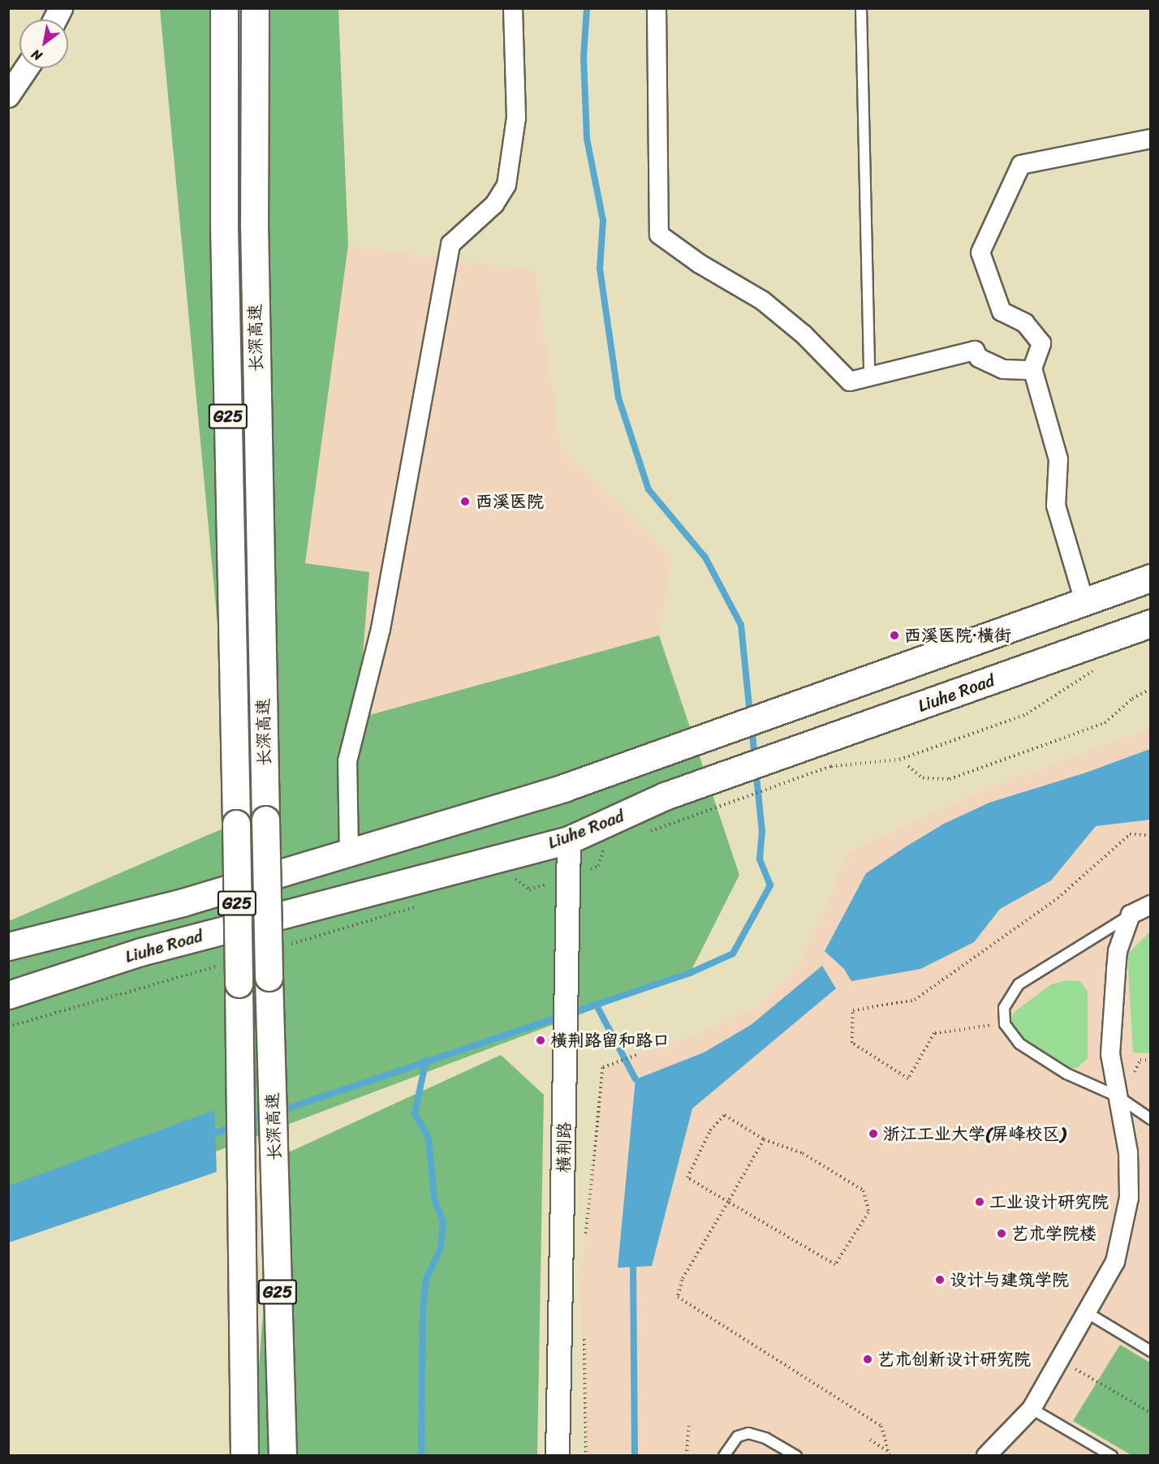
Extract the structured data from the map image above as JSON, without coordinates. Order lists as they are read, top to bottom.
{
  "streets": {
    "main road": ["长深高速", "G25", "Liuhe Road"],
    "street": ["横荆路"]
  },
  "crossings": [
    ["Liuhe Road", "横荆路"]
  ],
  "places": [
    "西溪医院",
    "西溪医院·横街",
    "横荆路留和路口",
    "浙江工业大学(屏峰校区)",
    "工业设计研究院",
    "艺术学院楼",
    "设计与建筑学院",
    "艺术创新设计研究院"
  ],
  "north": "bottom left"
}
